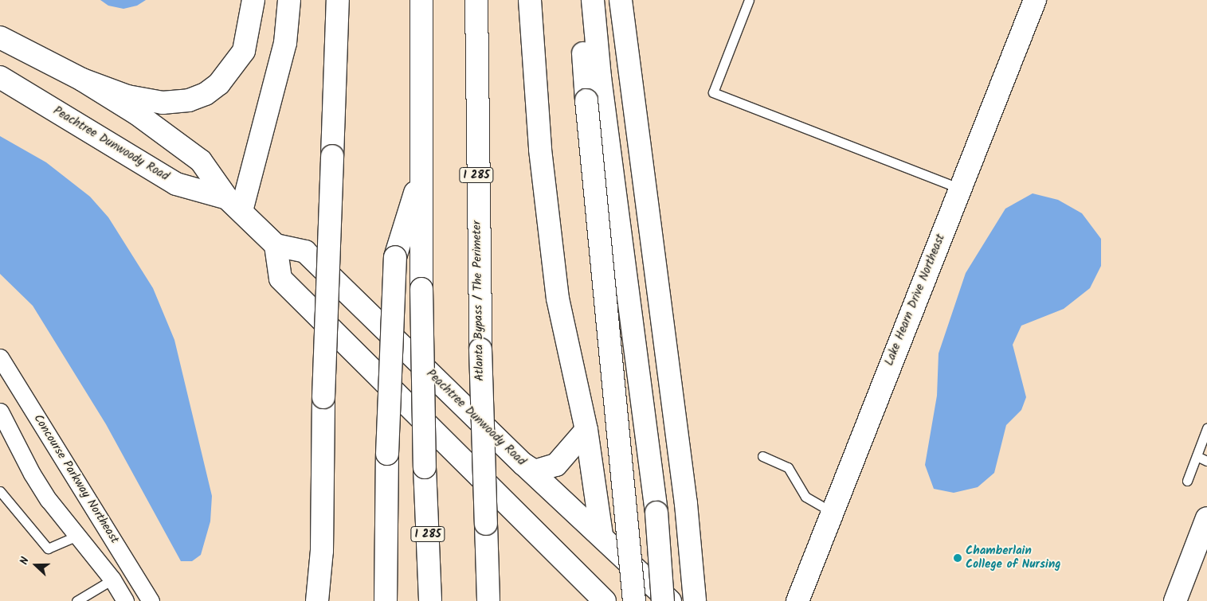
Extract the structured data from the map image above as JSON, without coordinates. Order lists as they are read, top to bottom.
{
  "streets": {
    "main road": [
      "Peachtree Dunwoody Road",
      "I 285",
      "Lake Hearn Drive Northeast",
      "Atlanta Bypass / The Perimeter"
    ],
    "street": ["Concourse Parkway Northeast"]
  },
  "places": ["Chamberlain College of Nursing"],
  "north": "left"
}
